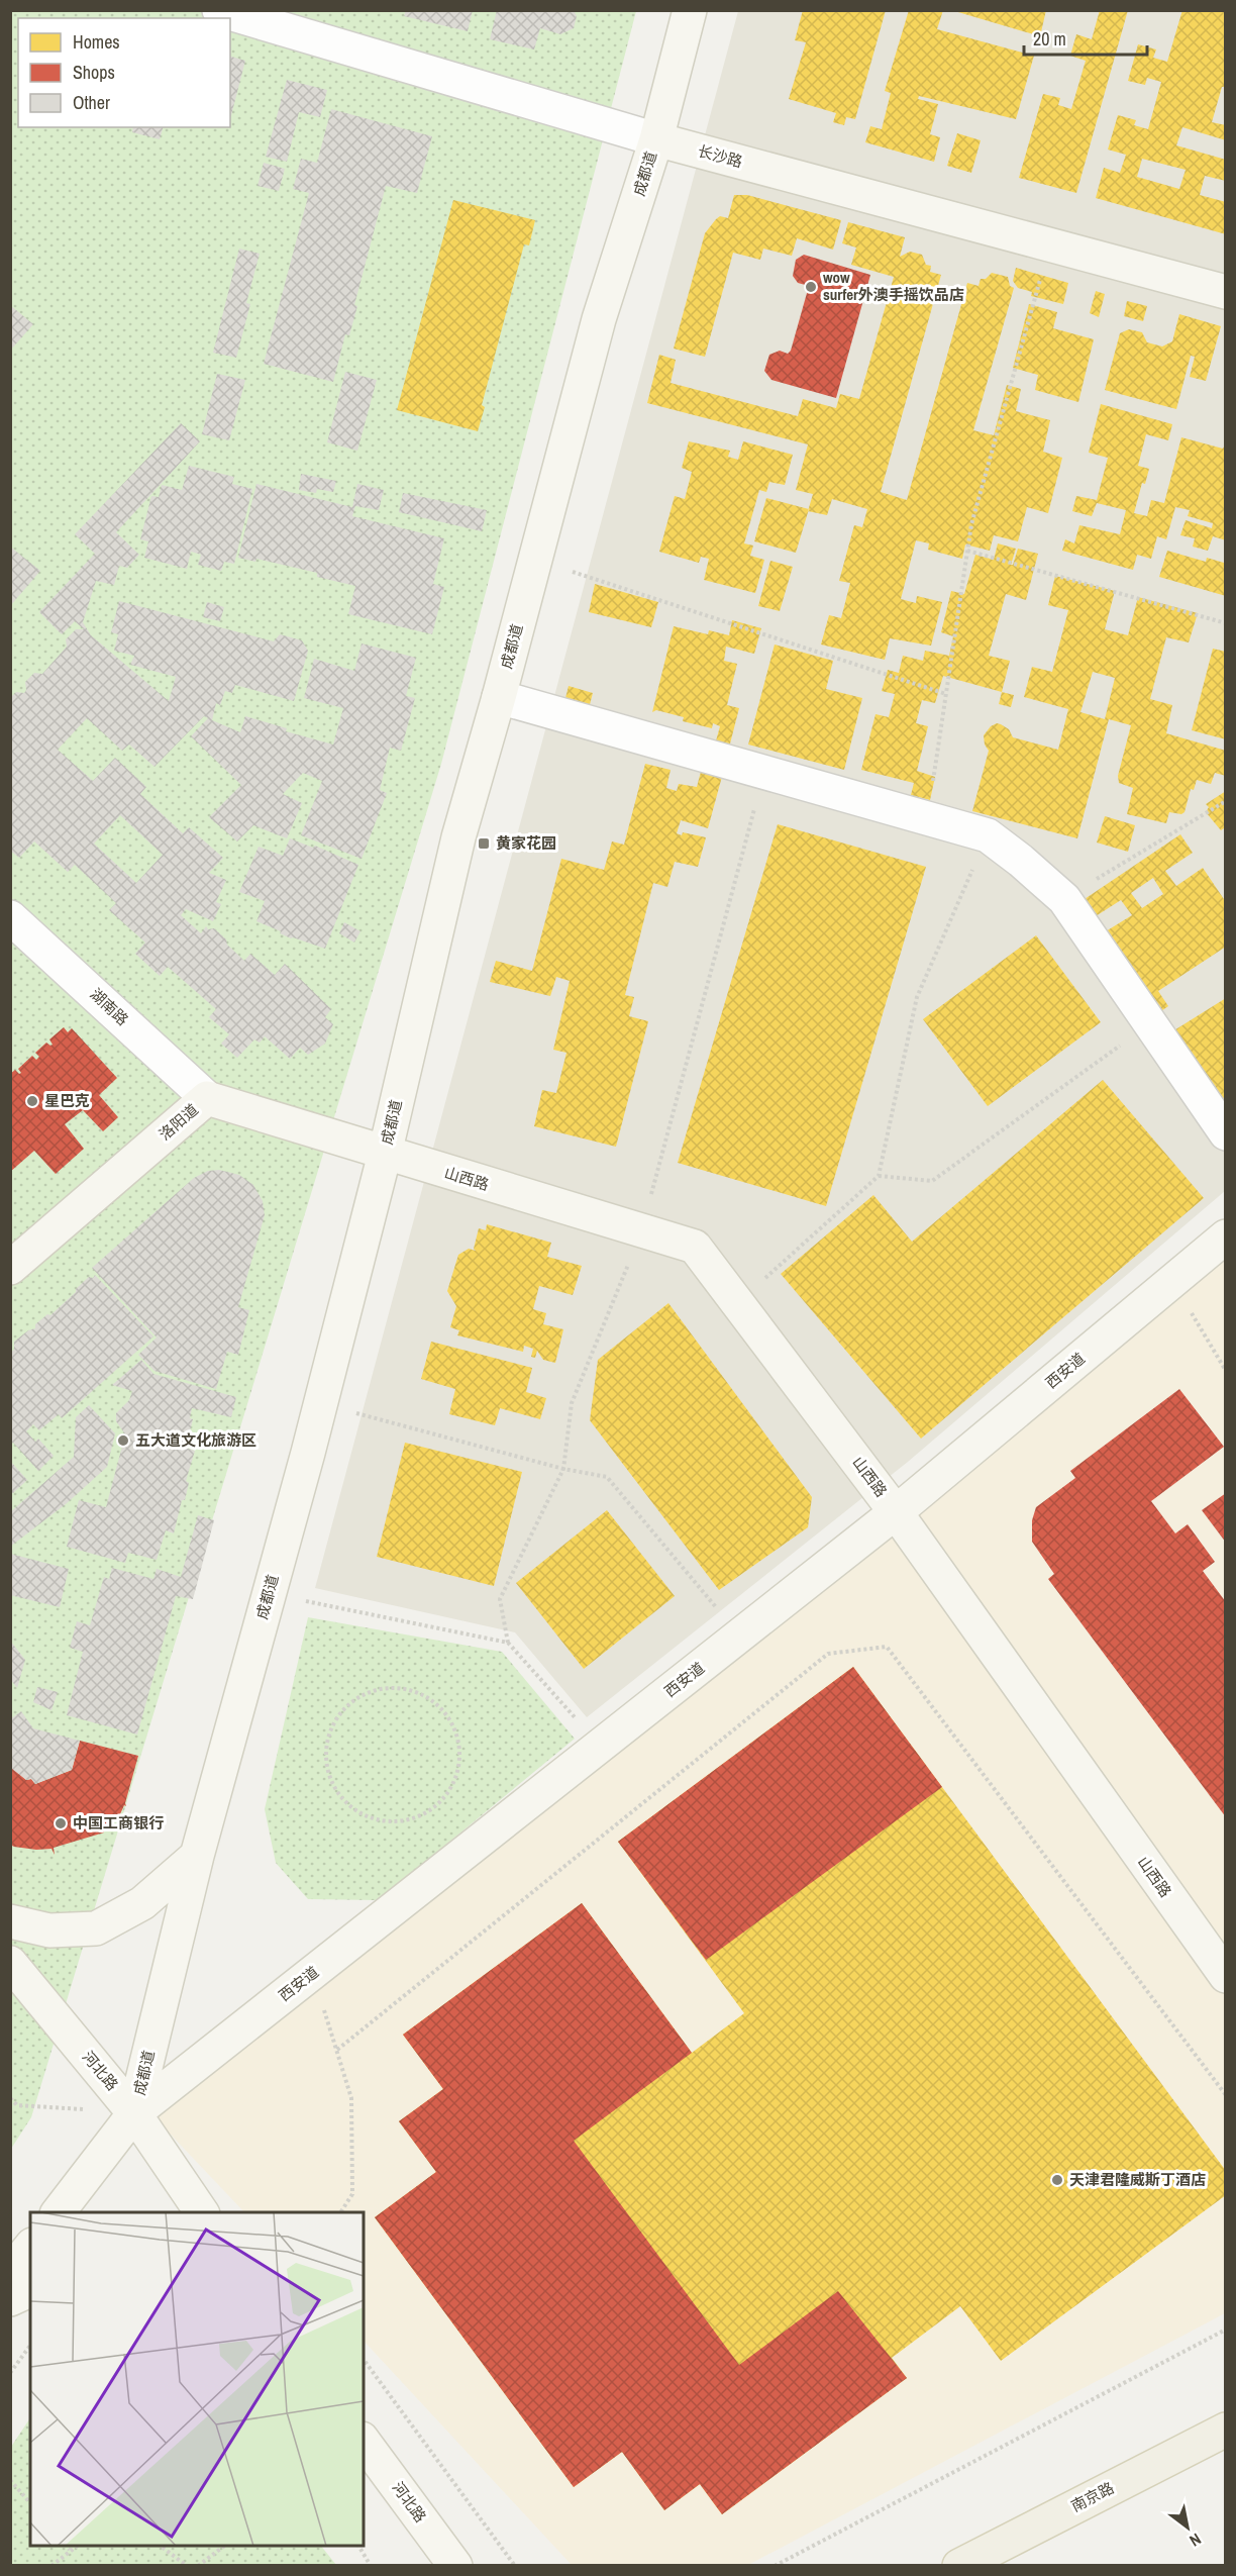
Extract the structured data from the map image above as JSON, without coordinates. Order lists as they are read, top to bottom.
{
  "streets": {
    "main road": ["南京路"],
    "street": [
      "长沙路",
      "成都道",
      "湖南路",
      "洛阳道",
      "山西路",
      "西安道",
      "河北路"
    ]
  },
  "crossings": [
    ["长沙路", "成都道"],
    ["成都道", "洛阳道"],
    ["成都道", "山西路"],
    ["成都道", "西安道"],
    ["成都道", "河北路"],
    ["湖南路", "洛阳道"],
    ["洛阳道", "山西路"],
    ["山西路", "西安道"],
    ["西安道", "河北路"]
  ],
  "places": {
    "other": [
      "wow surfer外澳手摇饮品店",
      "星巴克",
      "五大道文化旅游区",
      "中国工商银行",
      "天津君隆威斯丁酒店"
    ],
    "transit": ["黄家花园"]
  },
  "legend": ["Homes", "Shops", "Other"],
  "scale_bar": "20 m",
  "north": "bottom right"
}
